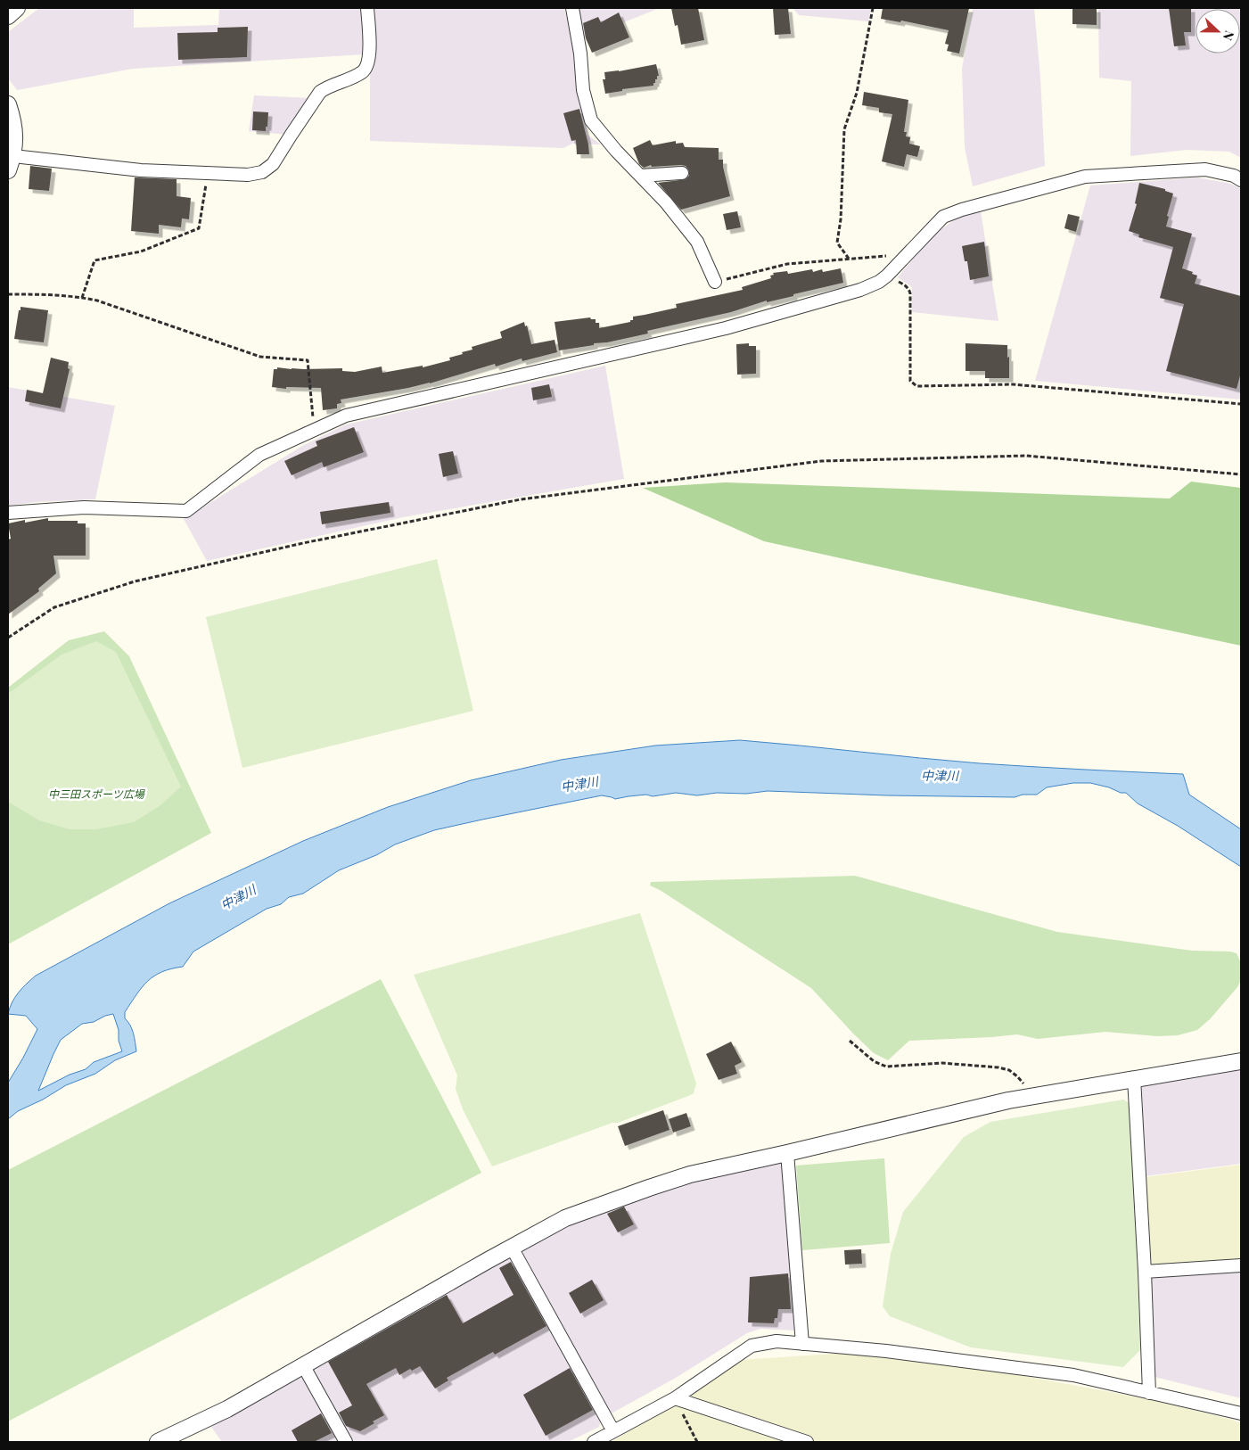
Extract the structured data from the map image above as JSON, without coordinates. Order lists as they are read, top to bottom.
{
  "water": ["中津川"],
  "parks": ["中三田スポーツ広場"],
  "north": "right"
}
